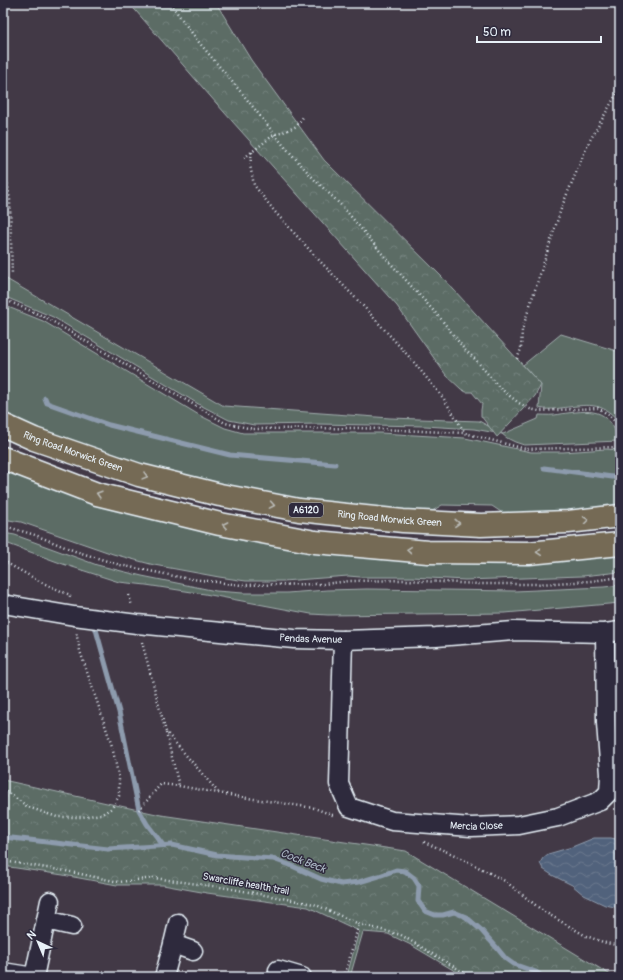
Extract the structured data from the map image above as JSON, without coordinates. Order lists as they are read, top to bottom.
{
  "streets": {
    "highway": ["Ring Road Morwick Green", "A6120"],
    "street": ["Pendas Avenue", "Mercia Close"],
    "path": ["Swarcliffe health trail"]
  },
  "crossings": [
    ["Pendas Avenue", "Mercia Close"]
  ],
  "water": ["Cock Beck"],
  "scale_bar": "50 m",
  "north": "top left"
}
